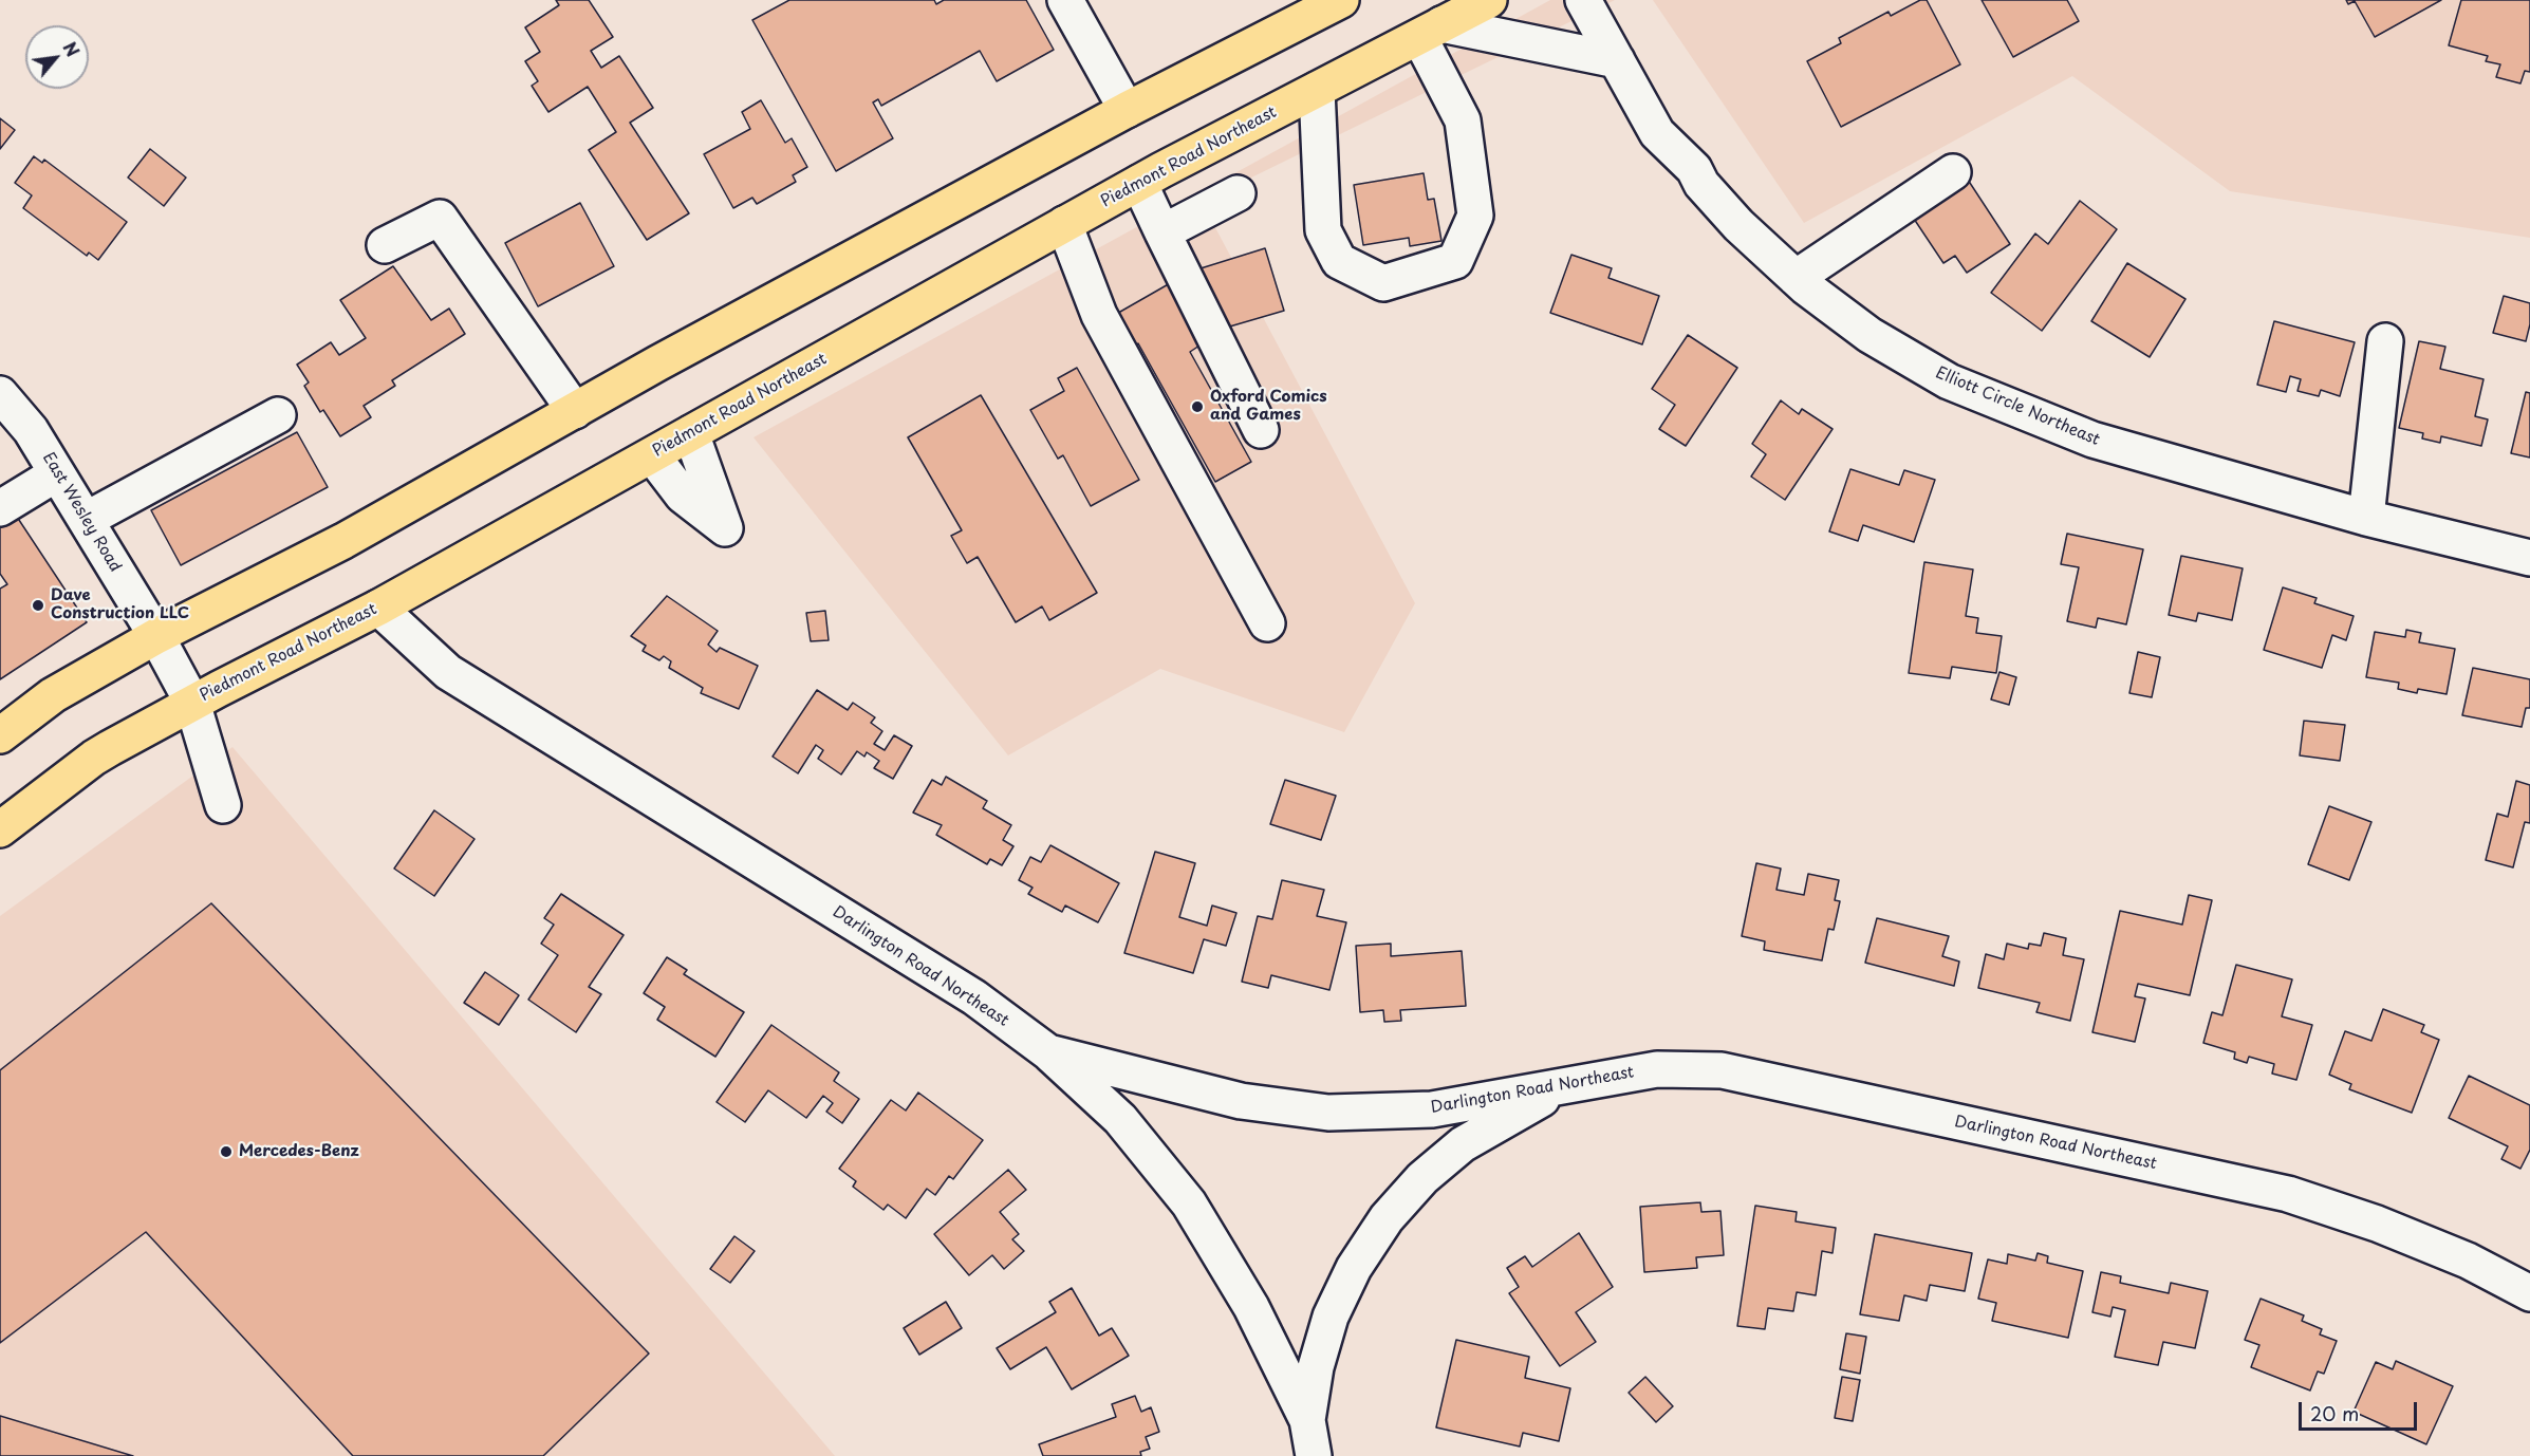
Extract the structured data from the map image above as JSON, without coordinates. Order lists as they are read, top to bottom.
{
  "streets": {
    "main road": ["Piedmont Road Northeast"],
    "street": ["Elliott Circle Northeast", "East Wesley Road", "Darlington Road Northeast"]
  },
  "crossings": [
    ["Piedmont Road Northeast", "East Wesley Road"],
    ["Piedmont Road Northeast", "Darlington Road Northeast"]
  ],
  "places": ["Oxford Comics and Games", "Dave Construction LLC", "Mercedes-Benz"],
  "scale_bar": "20 m",
  "north": "top right"
}
